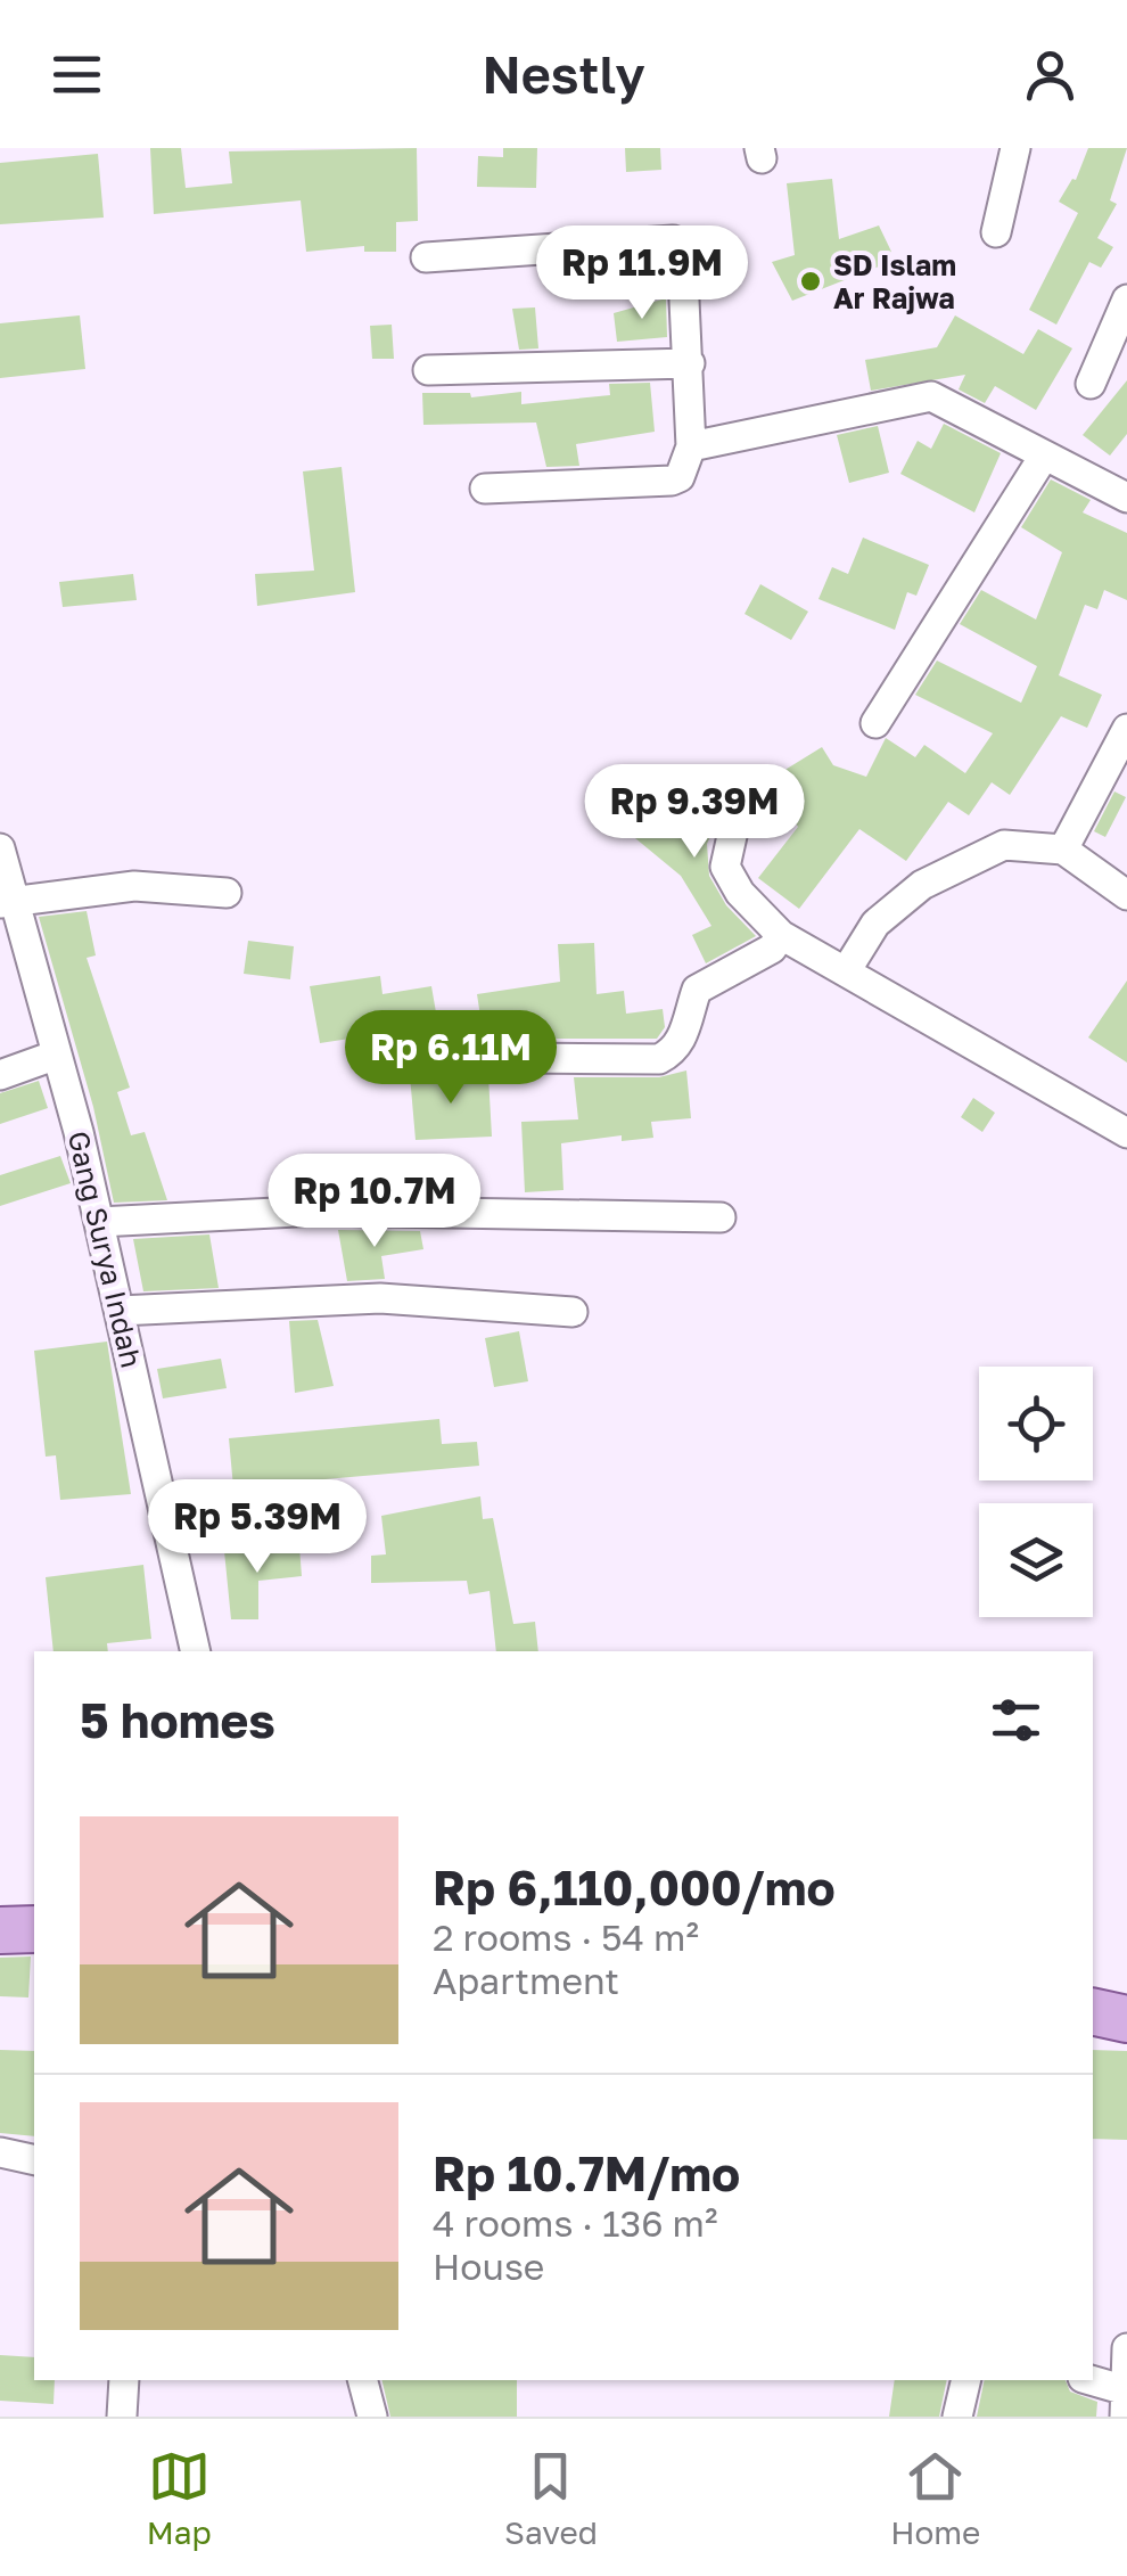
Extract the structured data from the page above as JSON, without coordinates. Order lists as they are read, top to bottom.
{
  "streets": {
    "street": ["Gang Surya Indah"]
  },
  "places": ["SD Islam Ar Rajwa"],
  "page": {
    "header": "Nestly",
    "price": [
      "Rp 11.9M",
      "Rp 9.39M",
      "Rp 6.11M",
      "Rp 10.7M",
      "Rp 5.39M"
    ],
    "heading": "5 homes",
    "list": [
      {
        "name": "Rp 6,110,000/mo",
        "note": "2 rooms · 54 m² · Apartment"
      },
      {
        "name": "Rp 10.7M/mo",
        "note": "4 rooms · 136 m² · House"
      }
    ],
    "tabs": ["Map", "Saved", "Home"]
  }
}
